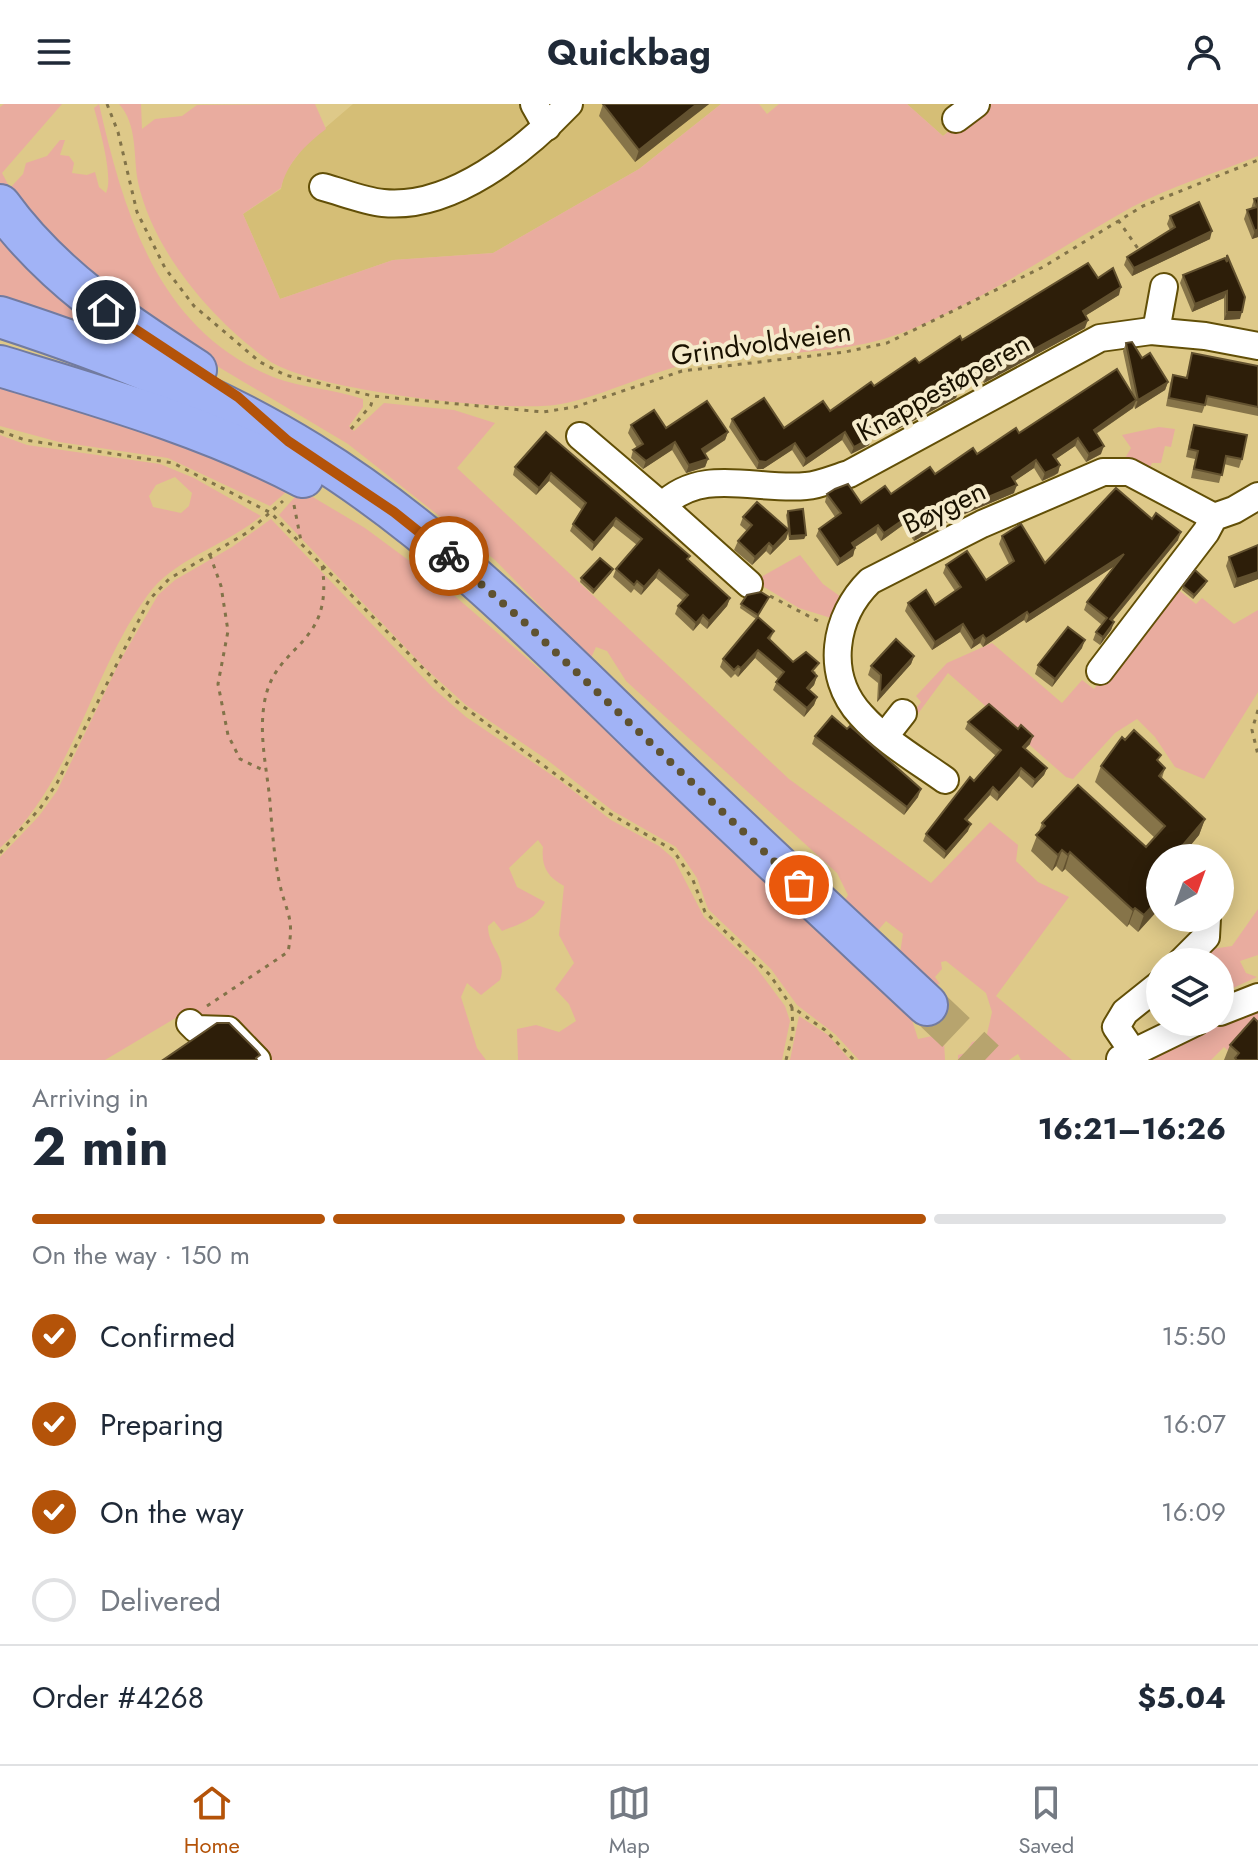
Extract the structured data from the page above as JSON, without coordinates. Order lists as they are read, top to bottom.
{
  "streets": {
    "street": ["Knappestøperen", "Bøygen"],
    "path": ["Grindvoldveien"]
  },
  "north": "top right",
  "page": {
    "header": "Quickbag",
    "heading": ["2 min", "Arriving in", "16:21–16:26"],
    "panel": ["Order #4268", "$5.04"],
    "bar": "On the way · 150 m",
    "list": [
      ["Confirmed", "15:50"],
      ["Preparing", "16:07"],
      ["On the way", "16:09"],
      "Delivered"
    ],
    "tabs": ["Home", "Map", "Saved"]
  }
}
